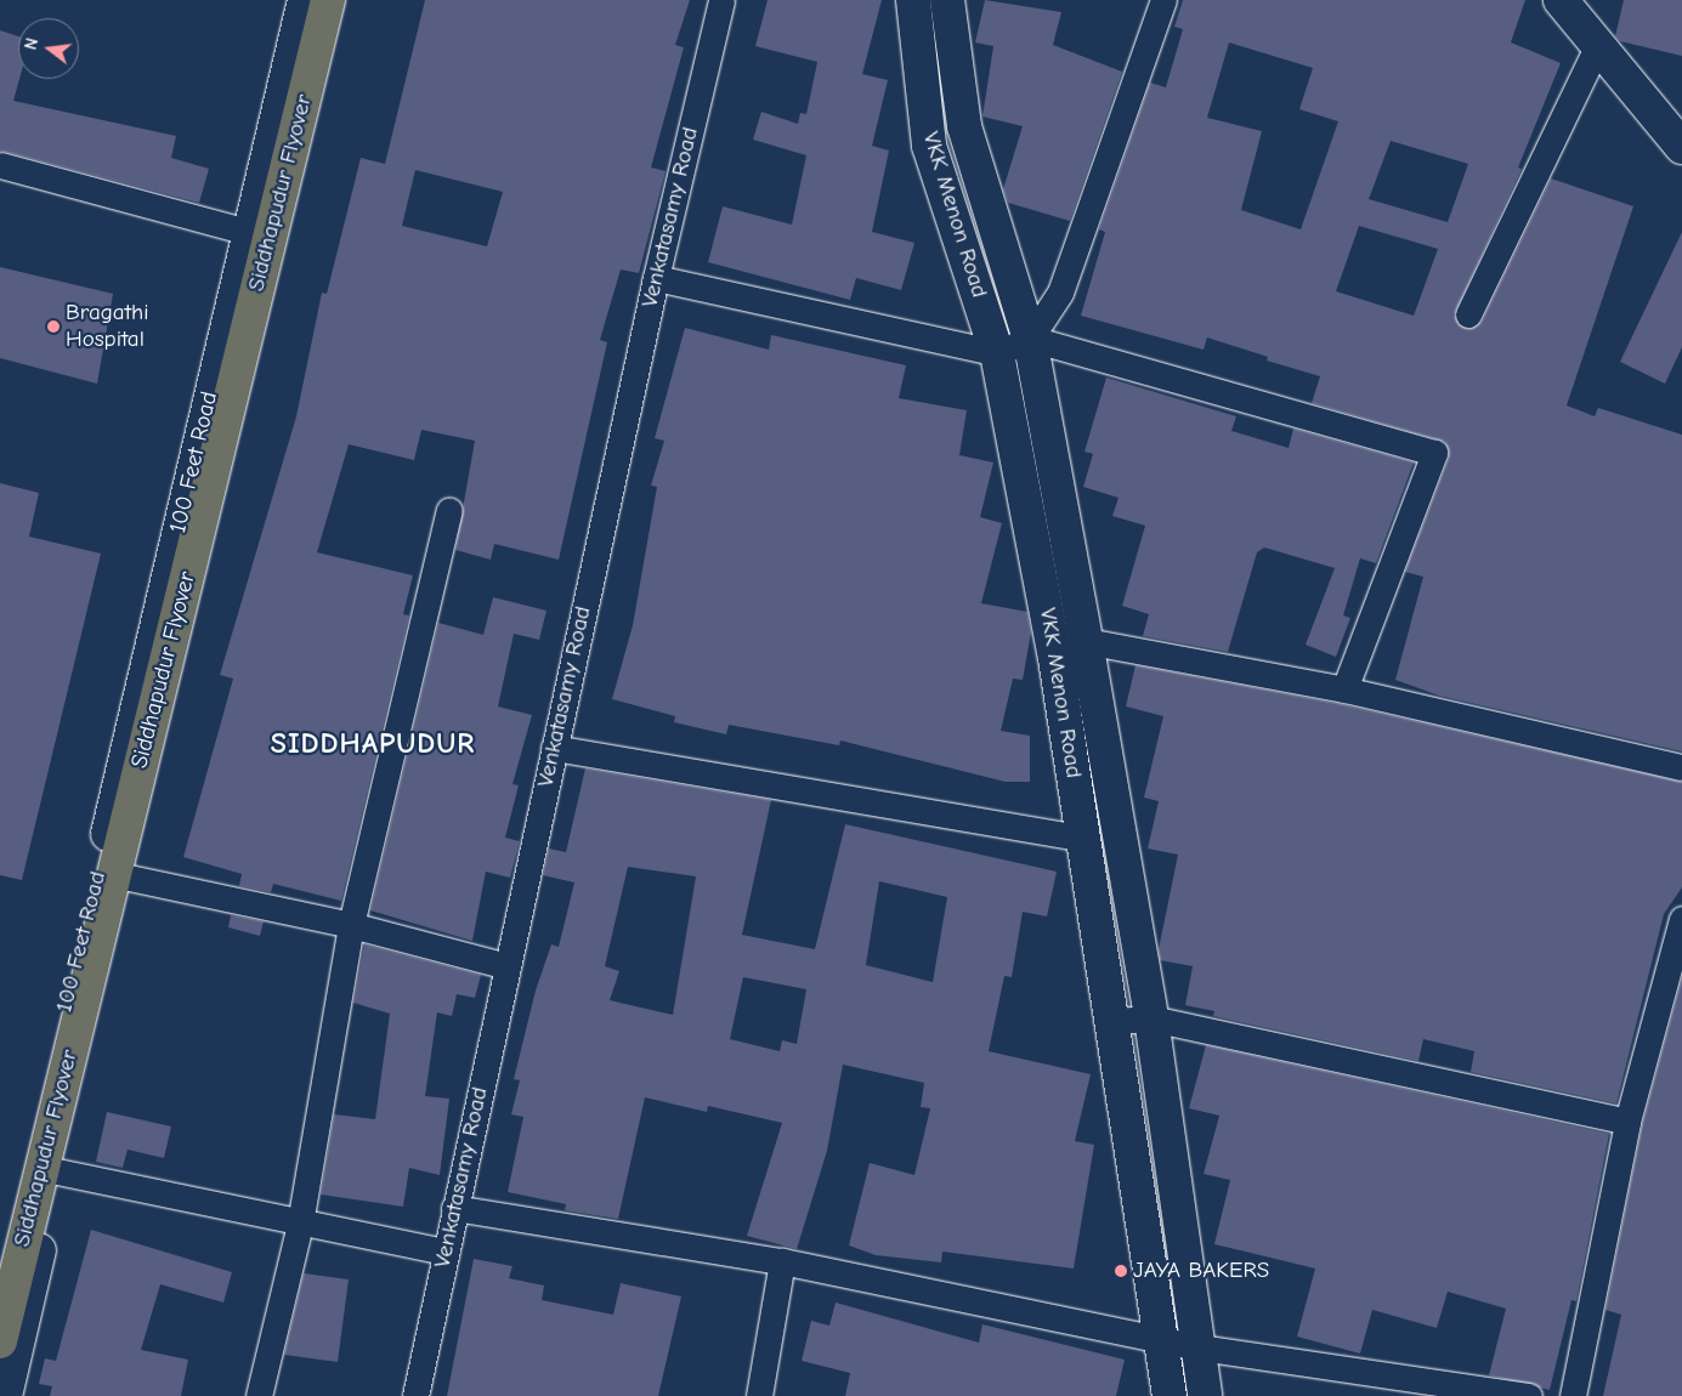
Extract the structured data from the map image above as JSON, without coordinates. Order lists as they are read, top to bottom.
{
  "streets": {
    "main road": ["Siddhapudur Flyover", "VKK Menon Road", "100 Feet Road"],
    "street": ["Venkatasamy Road"]
  },
  "districts": ["SIDDHAPUDUR"],
  "places": ["Bragathi Hospital", "JAYA BAKERS"],
  "north": "left"
}
